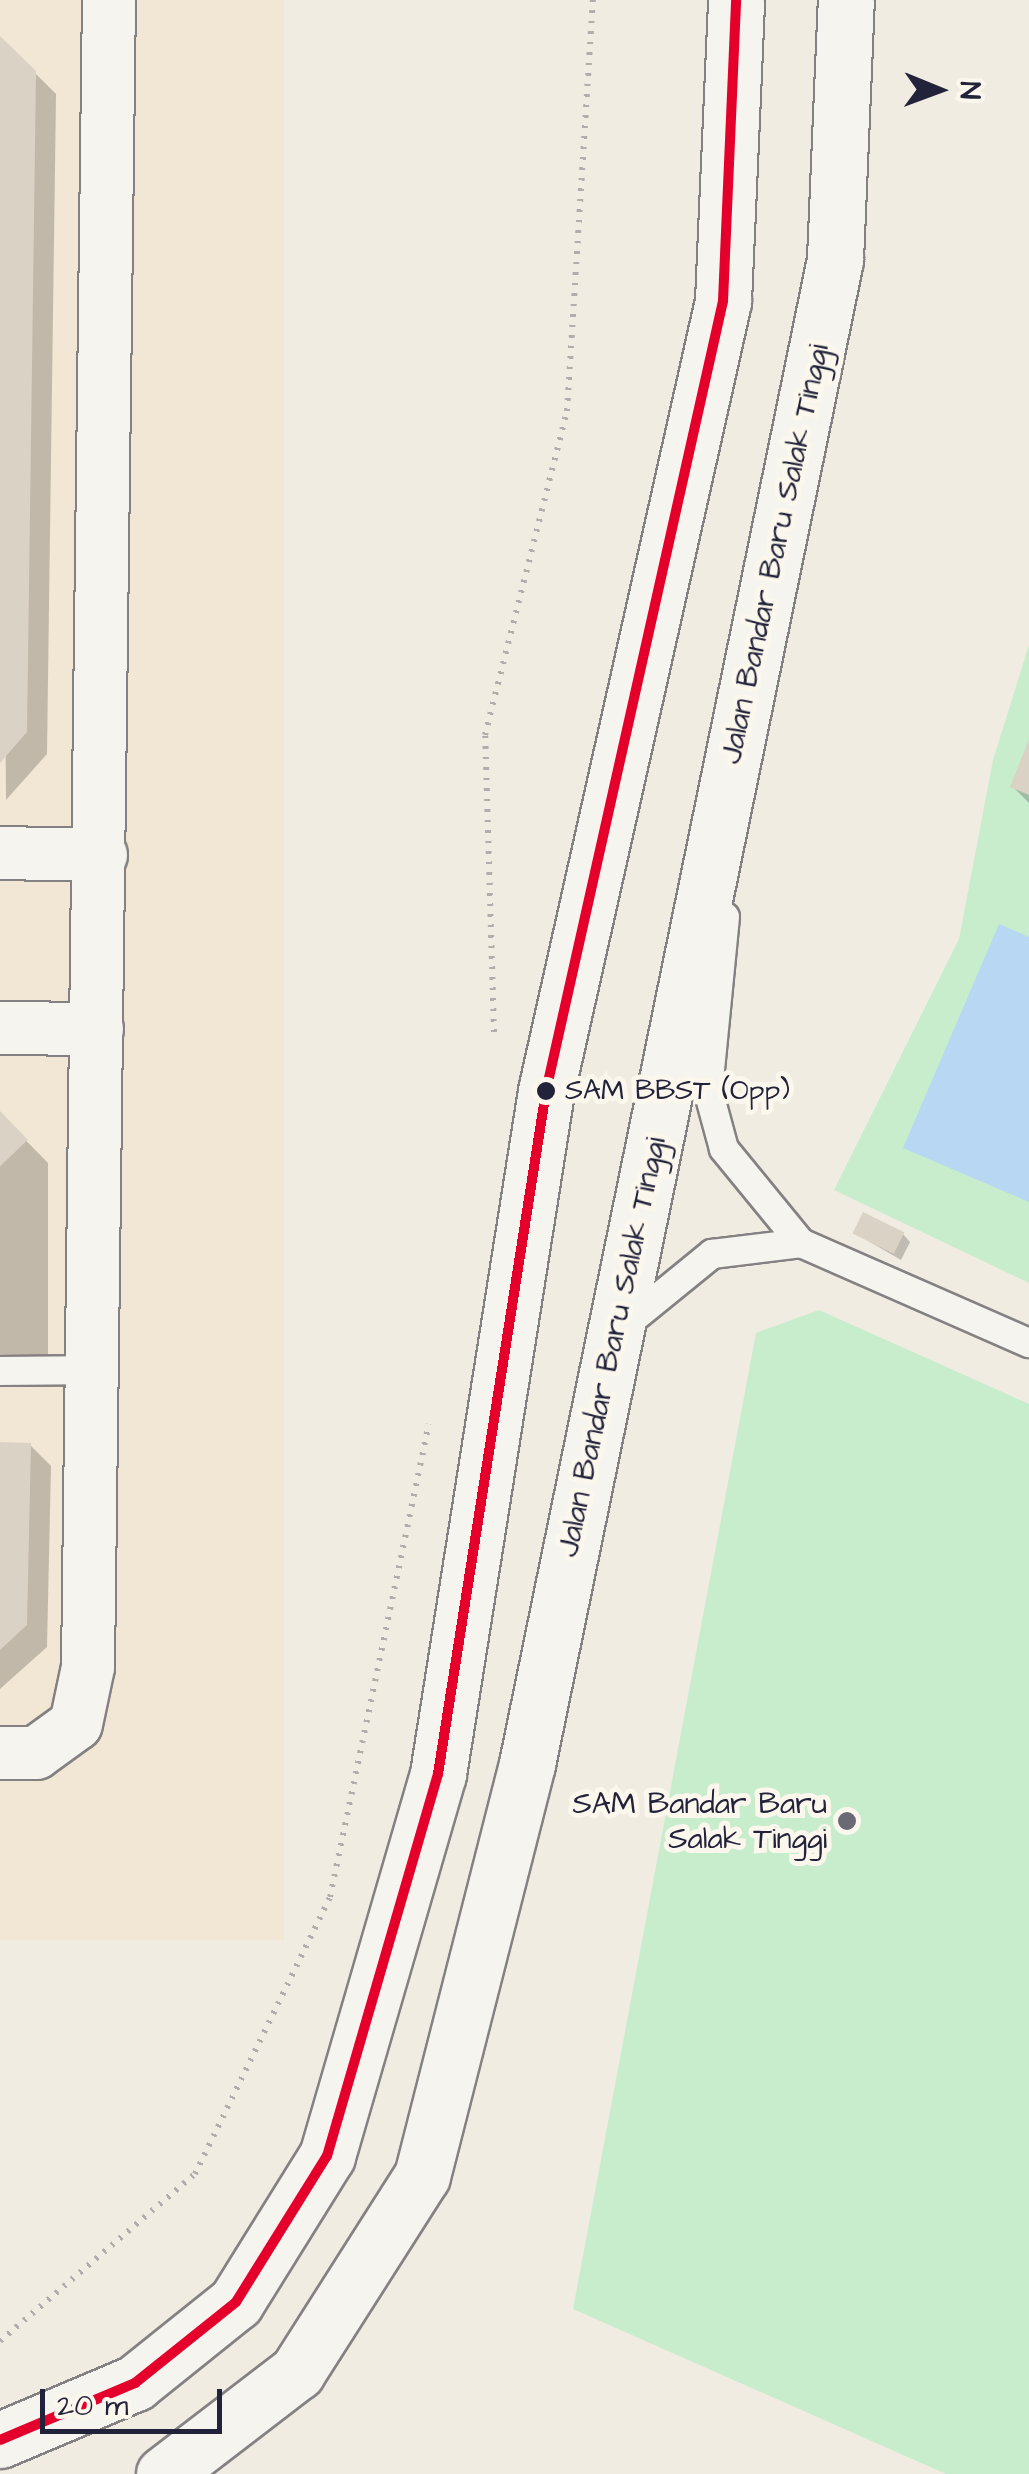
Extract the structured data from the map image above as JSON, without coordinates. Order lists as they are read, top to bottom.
{
  "streets": {
    "main road": ["Jalan Bandar Baru Salak Tinggi"]
  },
  "places": ["SAM BBST (Opp)", "SAM Bandar Baru Salak Tinggi"],
  "scale_bar": "20 m",
  "north": "right"
}
